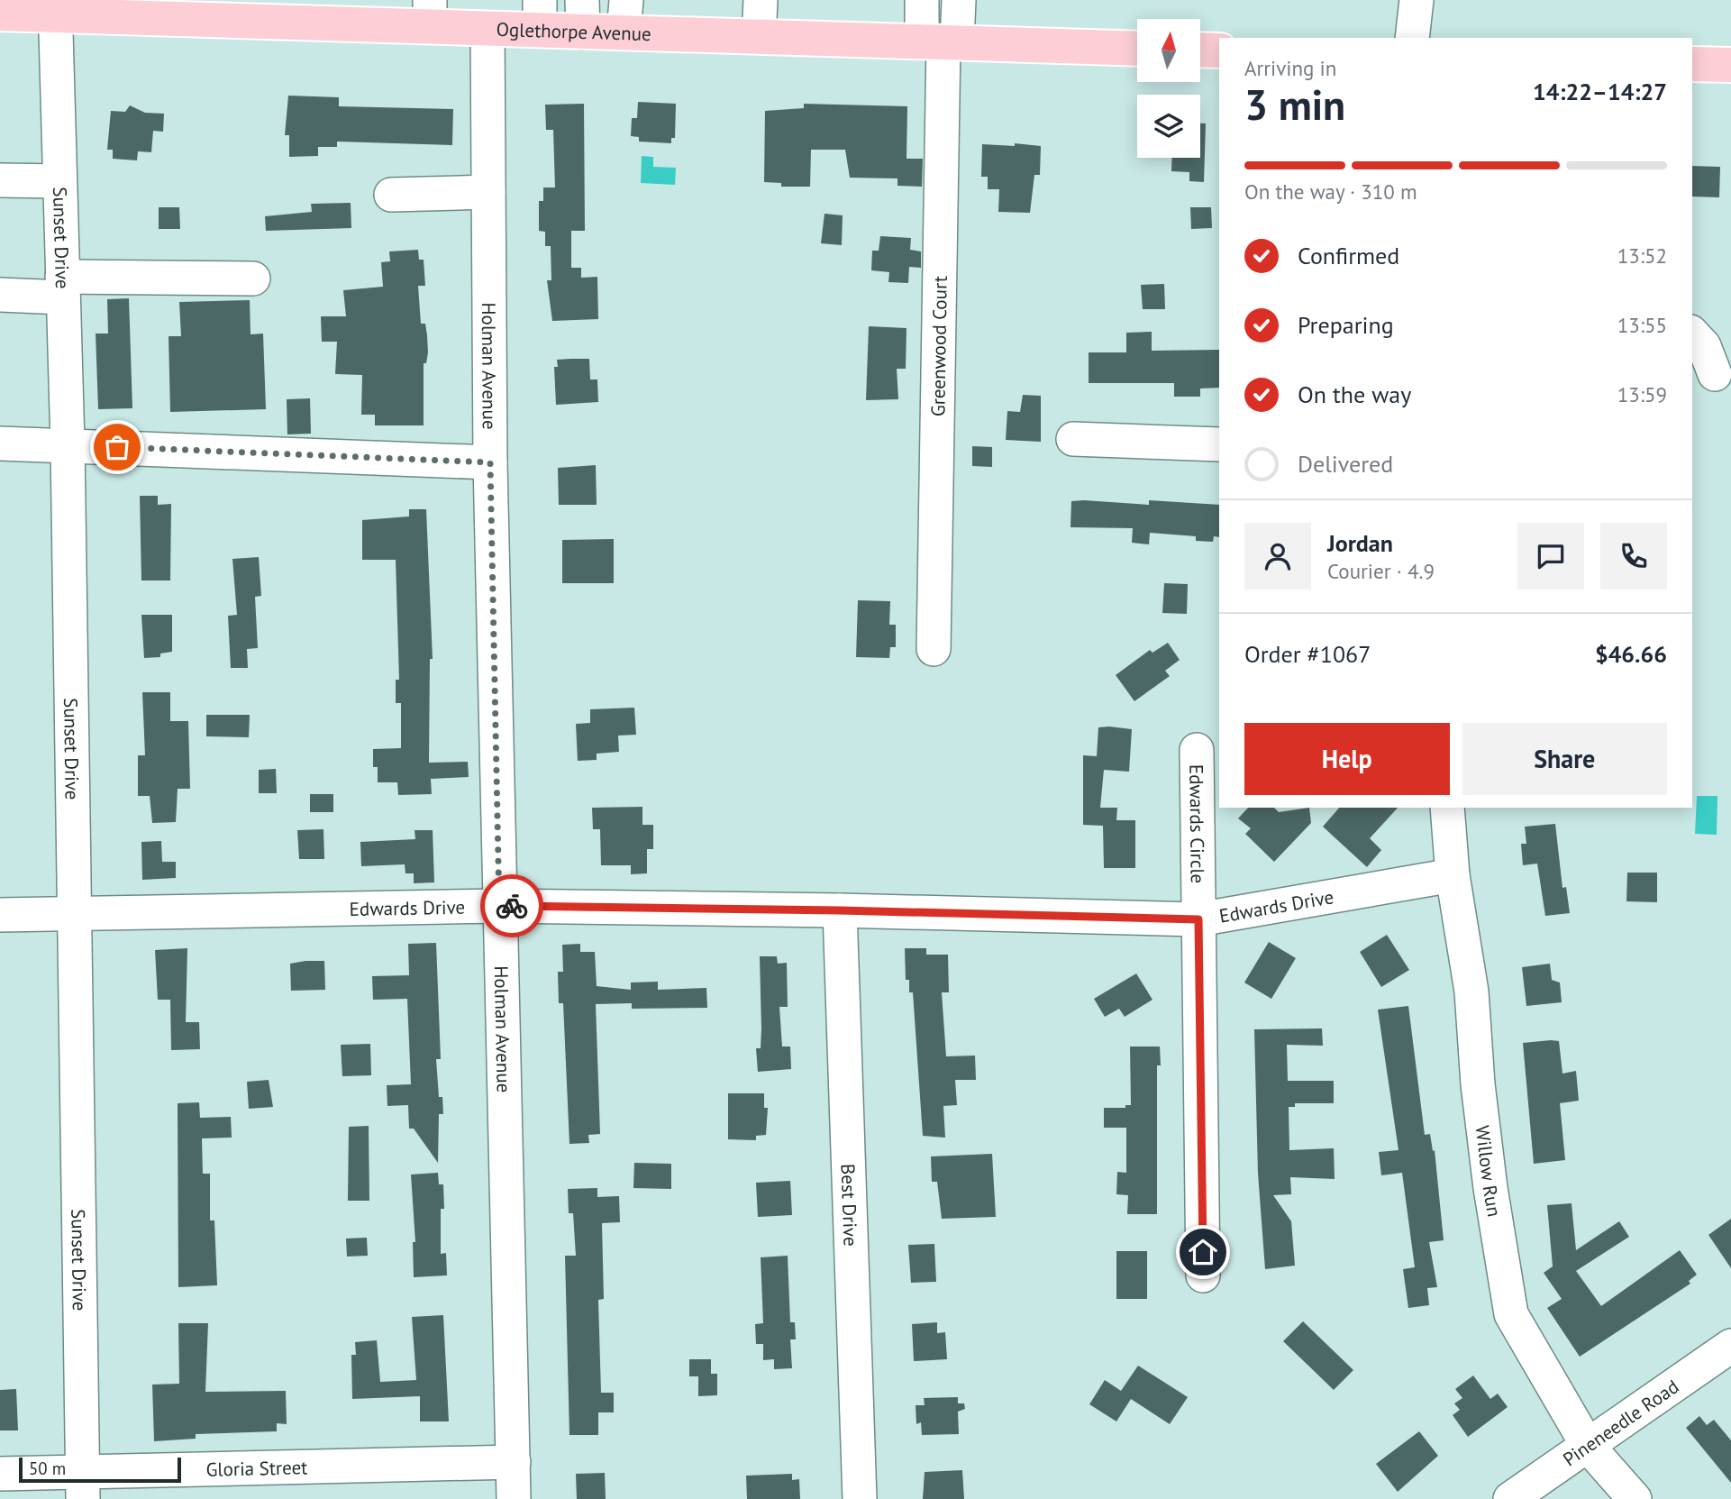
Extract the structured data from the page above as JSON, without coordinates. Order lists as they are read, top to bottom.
{
  "streets": {
    "main road": ["Oglethorpe Avenue"],
    "street": [
      "Sunset Drive",
      "Greenwood Court",
      "Holman Avenue",
      "Edwards Circle",
      "Edwards Drive",
      "Willow Run",
      "Best Drive",
      "Pineneedle Road",
      "Gloria Street"
    ]
  },
  "crossings": [
    ["Oglethorpe Avenue", "Sunset Drive"],
    ["Oglethorpe Avenue", "Greenwood Court"],
    ["Oglethorpe Avenue", "Holman Avenue"],
    ["Sunset Drive", "Edwards Drive"],
    ["Sunset Drive", "Gloria Street"],
    ["Holman Avenue", "Edwards Drive"],
    ["Holman Avenue", "Gloria Street"],
    ["Edwards Circle", "Edwards Drive"],
    ["Edwards Drive", "Willow Run"],
    ["Edwards Drive", "Best Drive"],
    ["Willow Run", "Pineneedle Road"]
  ],
  "scale_bar": "50 m",
  "north": "top",
  "page": {
    "heading": ["3 min", "Arriving in", "14:22–14:27"],
    "panel": [
      "Jordan",
      "Courier · 4.9",
      "Order #1067",
      "$46.66"
    ],
    "bar": "On the way · 310 m",
    "list": [
      ["Confirmed", "13:52"],
      ["Preparing", "13:55"],
      ["On the way", "13:59"],
      "Delivered"
    ],
    "buttons": ["Help", "Share"],
    "scale": "50 m"
  }
}
